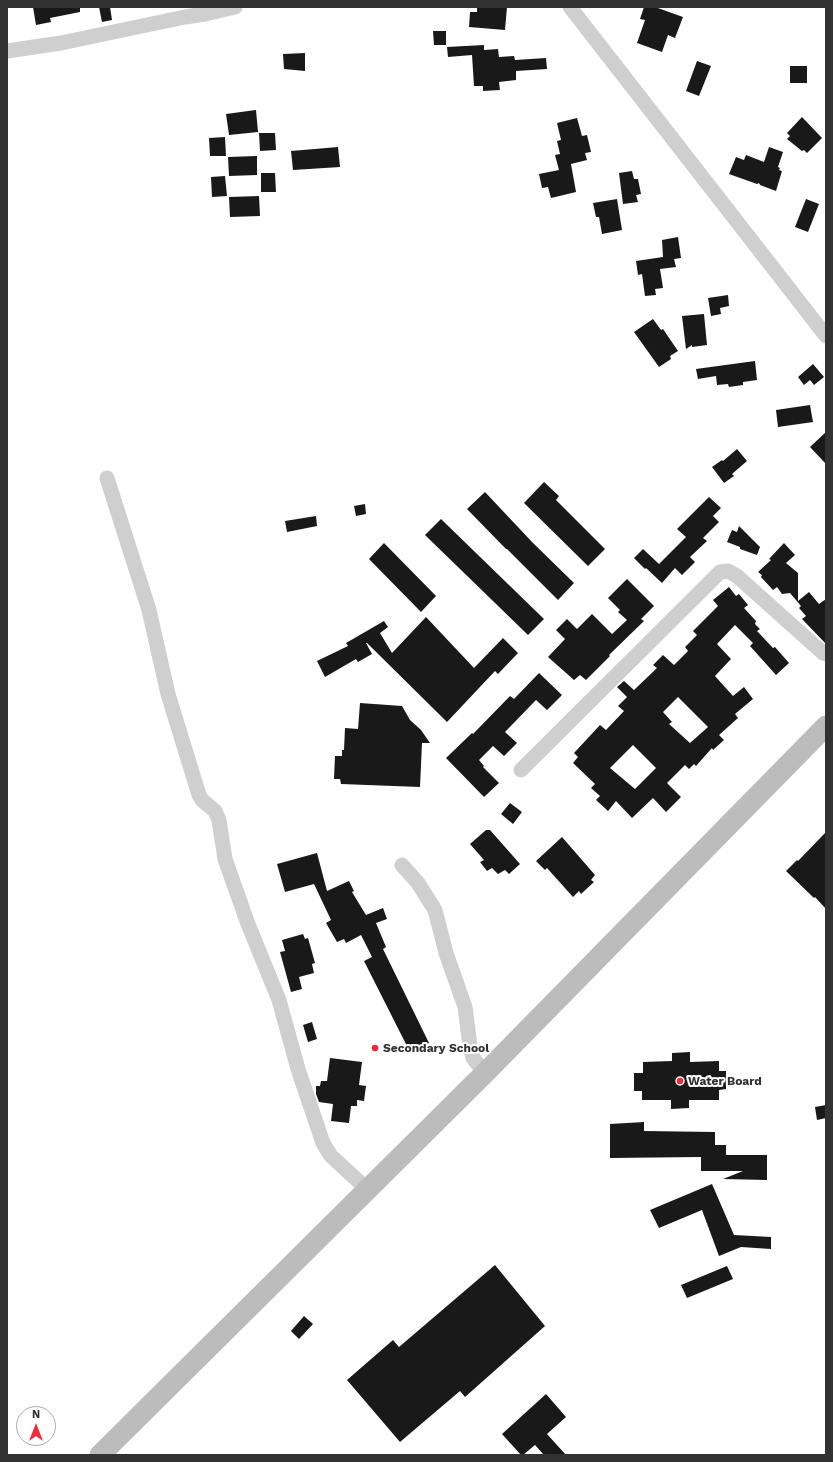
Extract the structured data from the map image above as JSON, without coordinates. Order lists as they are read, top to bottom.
{
  "places": ["Secondary School", "Water Board"],
  "north": "top"
}
